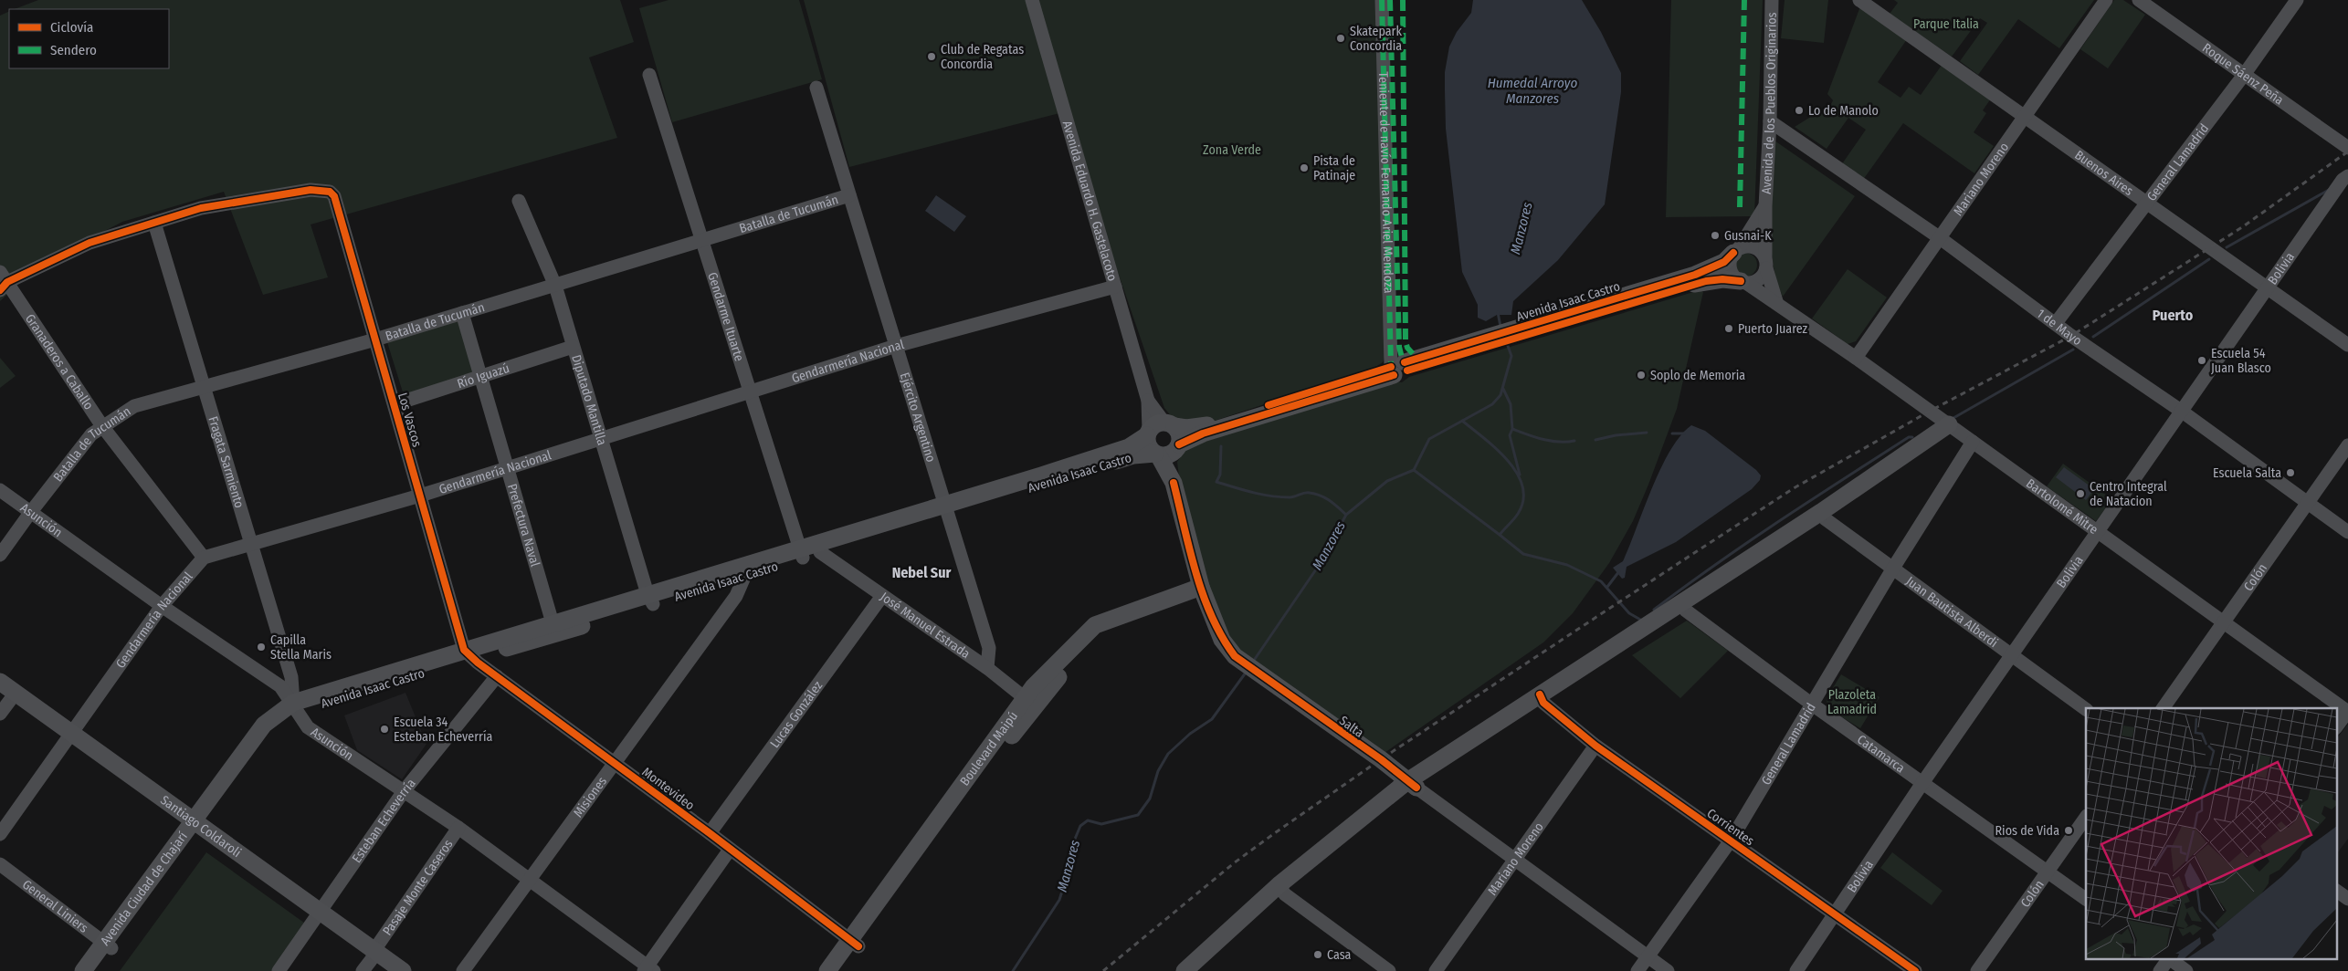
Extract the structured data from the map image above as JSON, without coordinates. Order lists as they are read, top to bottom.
{
  "streets": {
    "main road": [
      "Avenida Isaac Castro",
      "Salta",
      "Boulevard Maipú",
      "Santiago Coldaroli",
      "Avenida Ciudad de Chajarí"
    ],
    "street": [
      "Roque Sáenz Peña",
      "Avenida de los Pueblos Originarios",
      "General Lamadrid",
      "Buenos Aires",
      "Mariano Moreno",
      "Teniente de navío Fernando Ariel Mendoza",
      "Avenida Eduardo H. Gastelacoto",
      "Batalla de Tucumán",
      "Bolivia",
      "Gendarme Ituarte",
      "1 de Mayo",
      "Granaderos a Caballo",
      "Gendarmería Nacional",
      "Río Iguazú",
      "Diputado Mantilla",
      "Ejército Argentino",
      "Los Vascos",
      "Fragata Sarmiento",
      "Bartolomé Mitre",
      "Asunción",
      "Prefectura Naval",
      "Colón",
      "Juan Bautista Alberdi",
      "José Manuel Estrada",
      "Lucas González",
      "Catamarca",
      "Montevideo",
      "Misiones",
      "Esteban Echeverría",
      "Corrientes",
      "Pasaje Monte Caseros",
      "General Liniers"
    ]
  },
  "crossings": [
    ["Roque Sáenz Peña", "General Lamadrid"],
    ["Avenida de los Pueblos Originarios", "Avenida Isaac Castro"],
    ["Avenida de los Pueblos Originarios", "1 de Mayo"],
    ["Avenida de los Pueblos Originarios", "Bartolomé Mitre"],
    ["General Lamadrid", "Buenos Aires"],
    ["General Lamadrid", "1 de Mayo"],
    ["General Lamadrid", "Bartolomé Mitre"],
    ["General Lamadrid", "Juan Bautista Alberdi"],
    ["General Lamadrid", "Salta"],
    ["General Lamadrid", "Catamarca"],
    ["General Lamadrid", "Corrientes"],
    ["Buenos Aires", "Mariano Moreno"],
    ["Buenos Aires", "Bolivia"],
    ["Mariano Moreno", "1 de Mayo"],
    ["Mariano Moreno", "Bartolomé Mitre"],
    ["Mariano Moreno", "Salta"],
    ["Mariano Moreno", "Corrientes"],
    ["Teniente de navío Fernando Ariel Mendoza", "Avenida Isaac Castro"],
    ["Avenida Eduardo H. Gastelacoto", "Avenida Isaac Castro"],
    ["Avenida Eduardo H. Gastelacoto", "Gendarmería Nacional"],
    ["Batalla de Tucumán", "Gendarme Ituarte"],
    ["Batalla de Tucumán", "Granaderos a Caballo"],
    ["Batalla de Tucumán", "Diputado Mantilla"],
    ["Batalla de Tucumán", "Ejército Argentino"],
    ["Batalla de Tucumán", "Los Vascos"],
    ["Batalla de Tucumán", "Fragata Sarmiento"],
    ["Batalla de Tucumán", "Asunción"],
    ["Batalla de Tucumán", "Prefectura Naval"],
    ["Bolivia", "1 de Mayo"],
    ["Bolivia", "Bartolomé Mitre"],
    ["Bolivia", "Juan Bautista Alberdi"],
    ["Bolivia", "Catamarca"],
    ["Bolivia", "Corrientes"],
    ["Avenida Isaac Castro", "Gendarme Ituarte"],
    ["Avenida Isaac Castro", "Diputado Mantilla"],
    ["Avenida Isaac Castro", "Ejército Argentino"],
    ["Avenida Isaac Castro", "Los Vascos"],
    ["Avenida Isaac Castro", "Fragata Sarmiento"],
    ["Avenida Isaac Castro", "Bartolomé Mitre"],
    ["Avenida Isaac Castro", "Asunción"],
    ["Avenida Isaac Castro", "Prefectura Naval"],
    ["Avenida Isaac Castro", "José Manuel Estrada"],
    ["Avenida Isaac Castro", "Montevideo"],
    ["Avenida Isaac Castro", "Misiones"],
    ["Avenida Isaac Castro", "Avenida Ciudad de Chajarí"],
    ["Gendarme Ituarte", "Gendarmería Nacional"],
    ["1 de Mayo", "Colón"],
    ["Granaderos a Caballo", "Gendarmería Nacional"],
    ["Gendarmería Nacional", "Diputado Mantilla"],
    ["Gendarmería Nacional", "Ejército Argentino"],
    ["Gendarmería Nacional", "Los Vascos"],
    ["Gendarmería Nacional", "Fragata Sarmiento"],
    ["Gendarmería Nacional", "Asunción"],
    ["Gendarmería Nacional", "Prefectura Naval"],
    ["Gendarmería Nacional", "Santiago Coldaroli"],
    ["Río Iguazú", "Diputado Mantilla"],
    ["Río Iguazú", "Los Vascos"],
    ["Río Iguazú", "Prefectura Naval"],
    ["Ejército Argentino", "José Manuel Estrada"],
    ["Los Vascos", "Fragata Sarmiento"],
    ["Los Vascos", "Montevideo"],
    ["Fragata Sarmiento", "Asunción"],
    ["Fragata Sarmiento", "Avenida Ciudad de Chajarí"],
    ["Bartolomé Mitre", "Colón"],
    ["Asunción", "Misiones"],
    ["Asunción", "Esteban Echeverría"],
    ["Asunción", "Pasaje Monte Caseros"],
    ["Asunción", "Avenida Ciudad de Chajarí"],
    ["Colón", "Catamarca"],
    ["José Manuel Estrada", "Lucas González"],
    ["José Manuel Estrada", "Boulevard Maipú"],
    ["Lucas González", "Montevideo"],
    ["Salta", "Boulevard Maipú"],
    ["Boulevard Maipú", "Montevideo"],
    ["Montevideo", "Misiones"],
    ["Montevideo", "Esteban Echeverría"],
    ["Esteban Echeverría", "Santiago Coldaroli"],
    ["Santiago Coldaroli", "Pasaje Monte Caseros"],
    ["Santiago Coldaroli", "Avenida Ciudad de Chajarí"],
    ["Avenida Ciudad de Chajarí", "General Liniers"]
  ],
  "districts": ["Puerto", "Nebel Sur"],
  "water": ["Humedal Arroyo Manzores", "Manzores"],
  "parks": ["Parque Italia", "Zona Verde", "Plazoleta Lamadrid"],
  "places": [
    "Skatepark Concordia",
    "Club de Regatas Concordia",
    "Lo de Manolo",
    "Pista de Patinaje",
    "Gusnai-K",
    "Puerto Juarez",
    "Escuela 54 Juan Blasco",
    "Soplo de Memoria",
    "Escuela Salta",
    "Centro Integral de Natacion",
    "Capilla Stella Maris",
    "Escuela 34 Esteban Echeverría",
    "Rios de Vida",
    "Casa"
  ],
  "legend": ["Ciclovía", "Sendero"]
}
